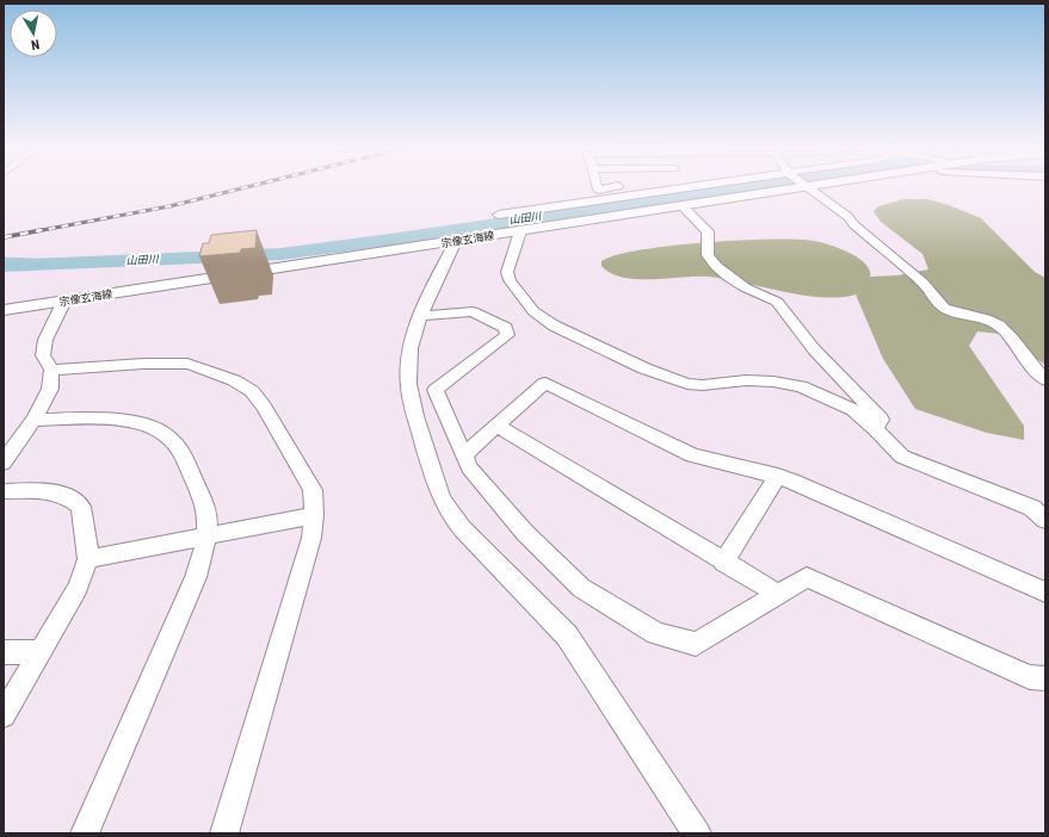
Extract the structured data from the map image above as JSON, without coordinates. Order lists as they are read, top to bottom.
{
  "streets": {
    "main road": ["宗像玄海線"]
  },
  "water": ["山田川"],
  "north": "bottom"
}
